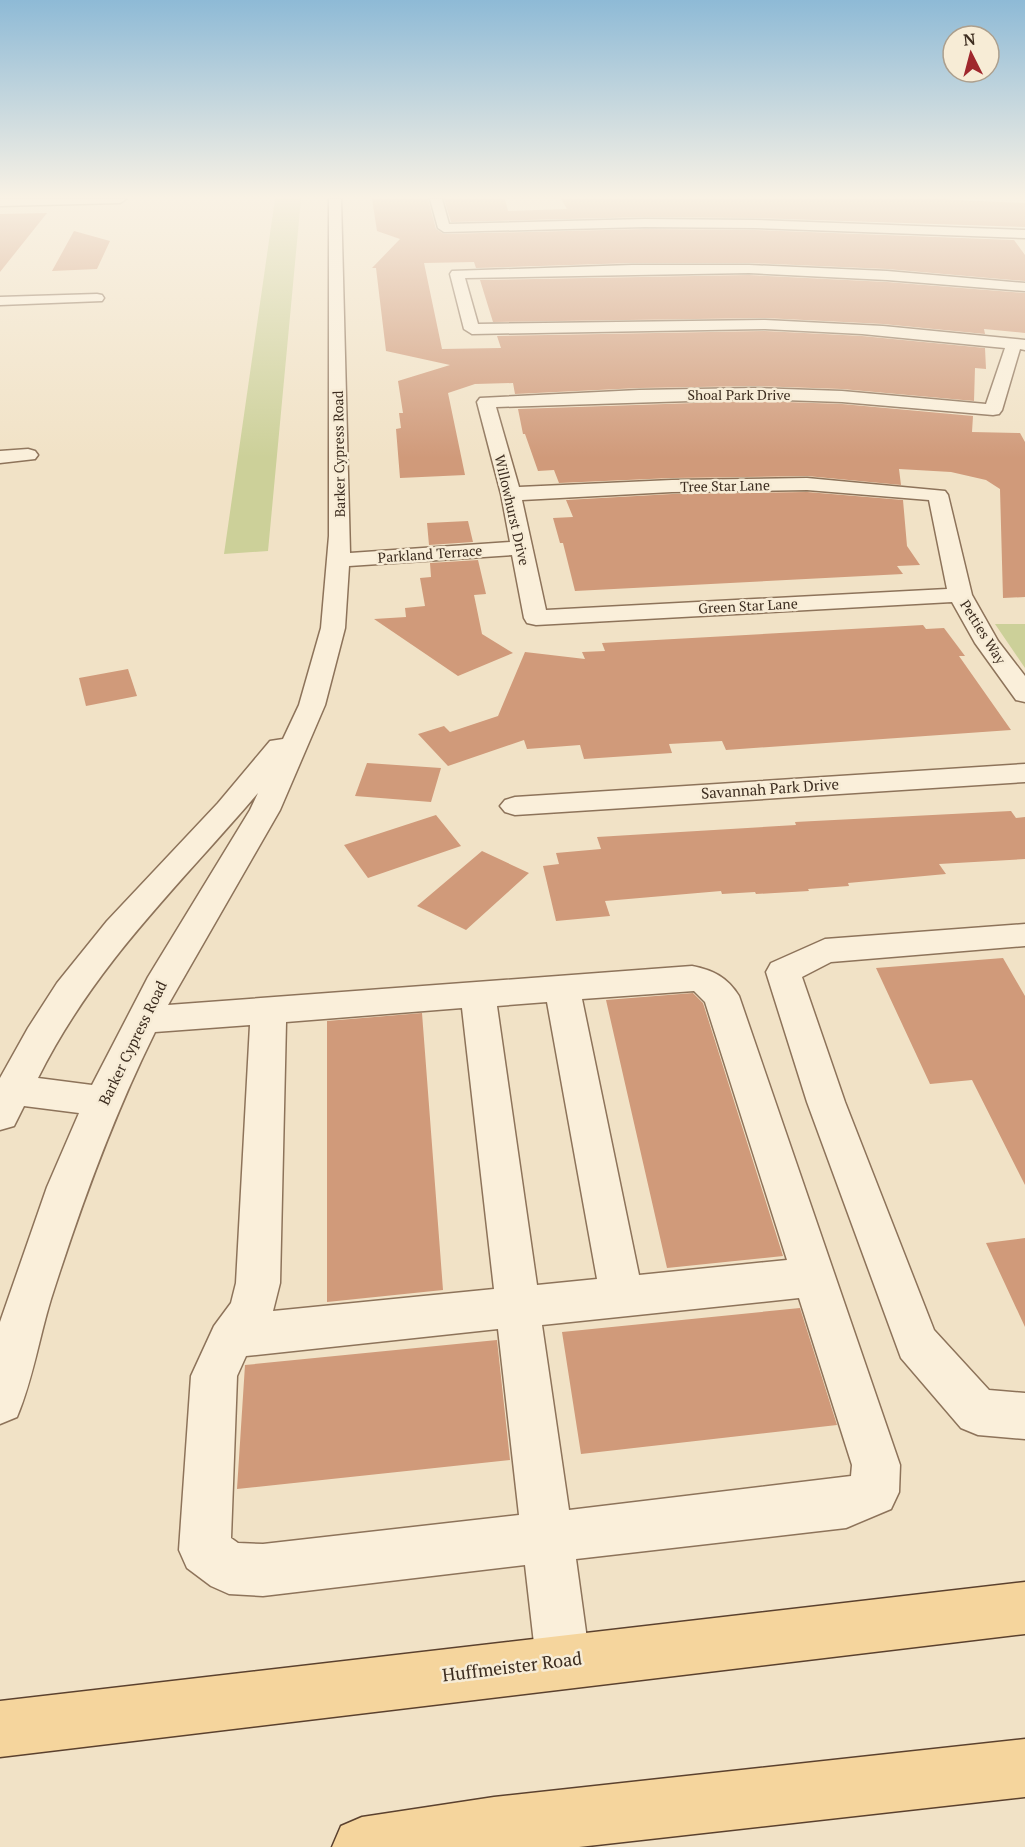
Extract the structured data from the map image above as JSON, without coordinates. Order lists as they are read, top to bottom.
{
  "streets": {
    "main road": ["Huffmeister Road"],
    "street": [
      "Shoal Park Drive",
      "Barker Cypress Road",
      "Tree Star Lane",
      "Willowhurst Drive",
      "Parkland Terrace",
      "Green Star Lane",
      "Petties Way",
      "Savannah Park Drive"
    ]
  },
  "crossings": [
    ["Shoal Park Drive", "Willowhurst Drive"],
    ["Barker Cypress Road", "Parkland Terrace"],
    ["Tree Star Lane", "Willowhurst Drive"],
    ["Tree Star Lane", "Petties Way"],
    ["Willowhurst Drive", "Parkland Terrace"],
    ["Willowhurst Drive", "Green Star Lane"],
    ["Green Star Lane", "Petties Way"]
  ],
  "north": "top"
}
